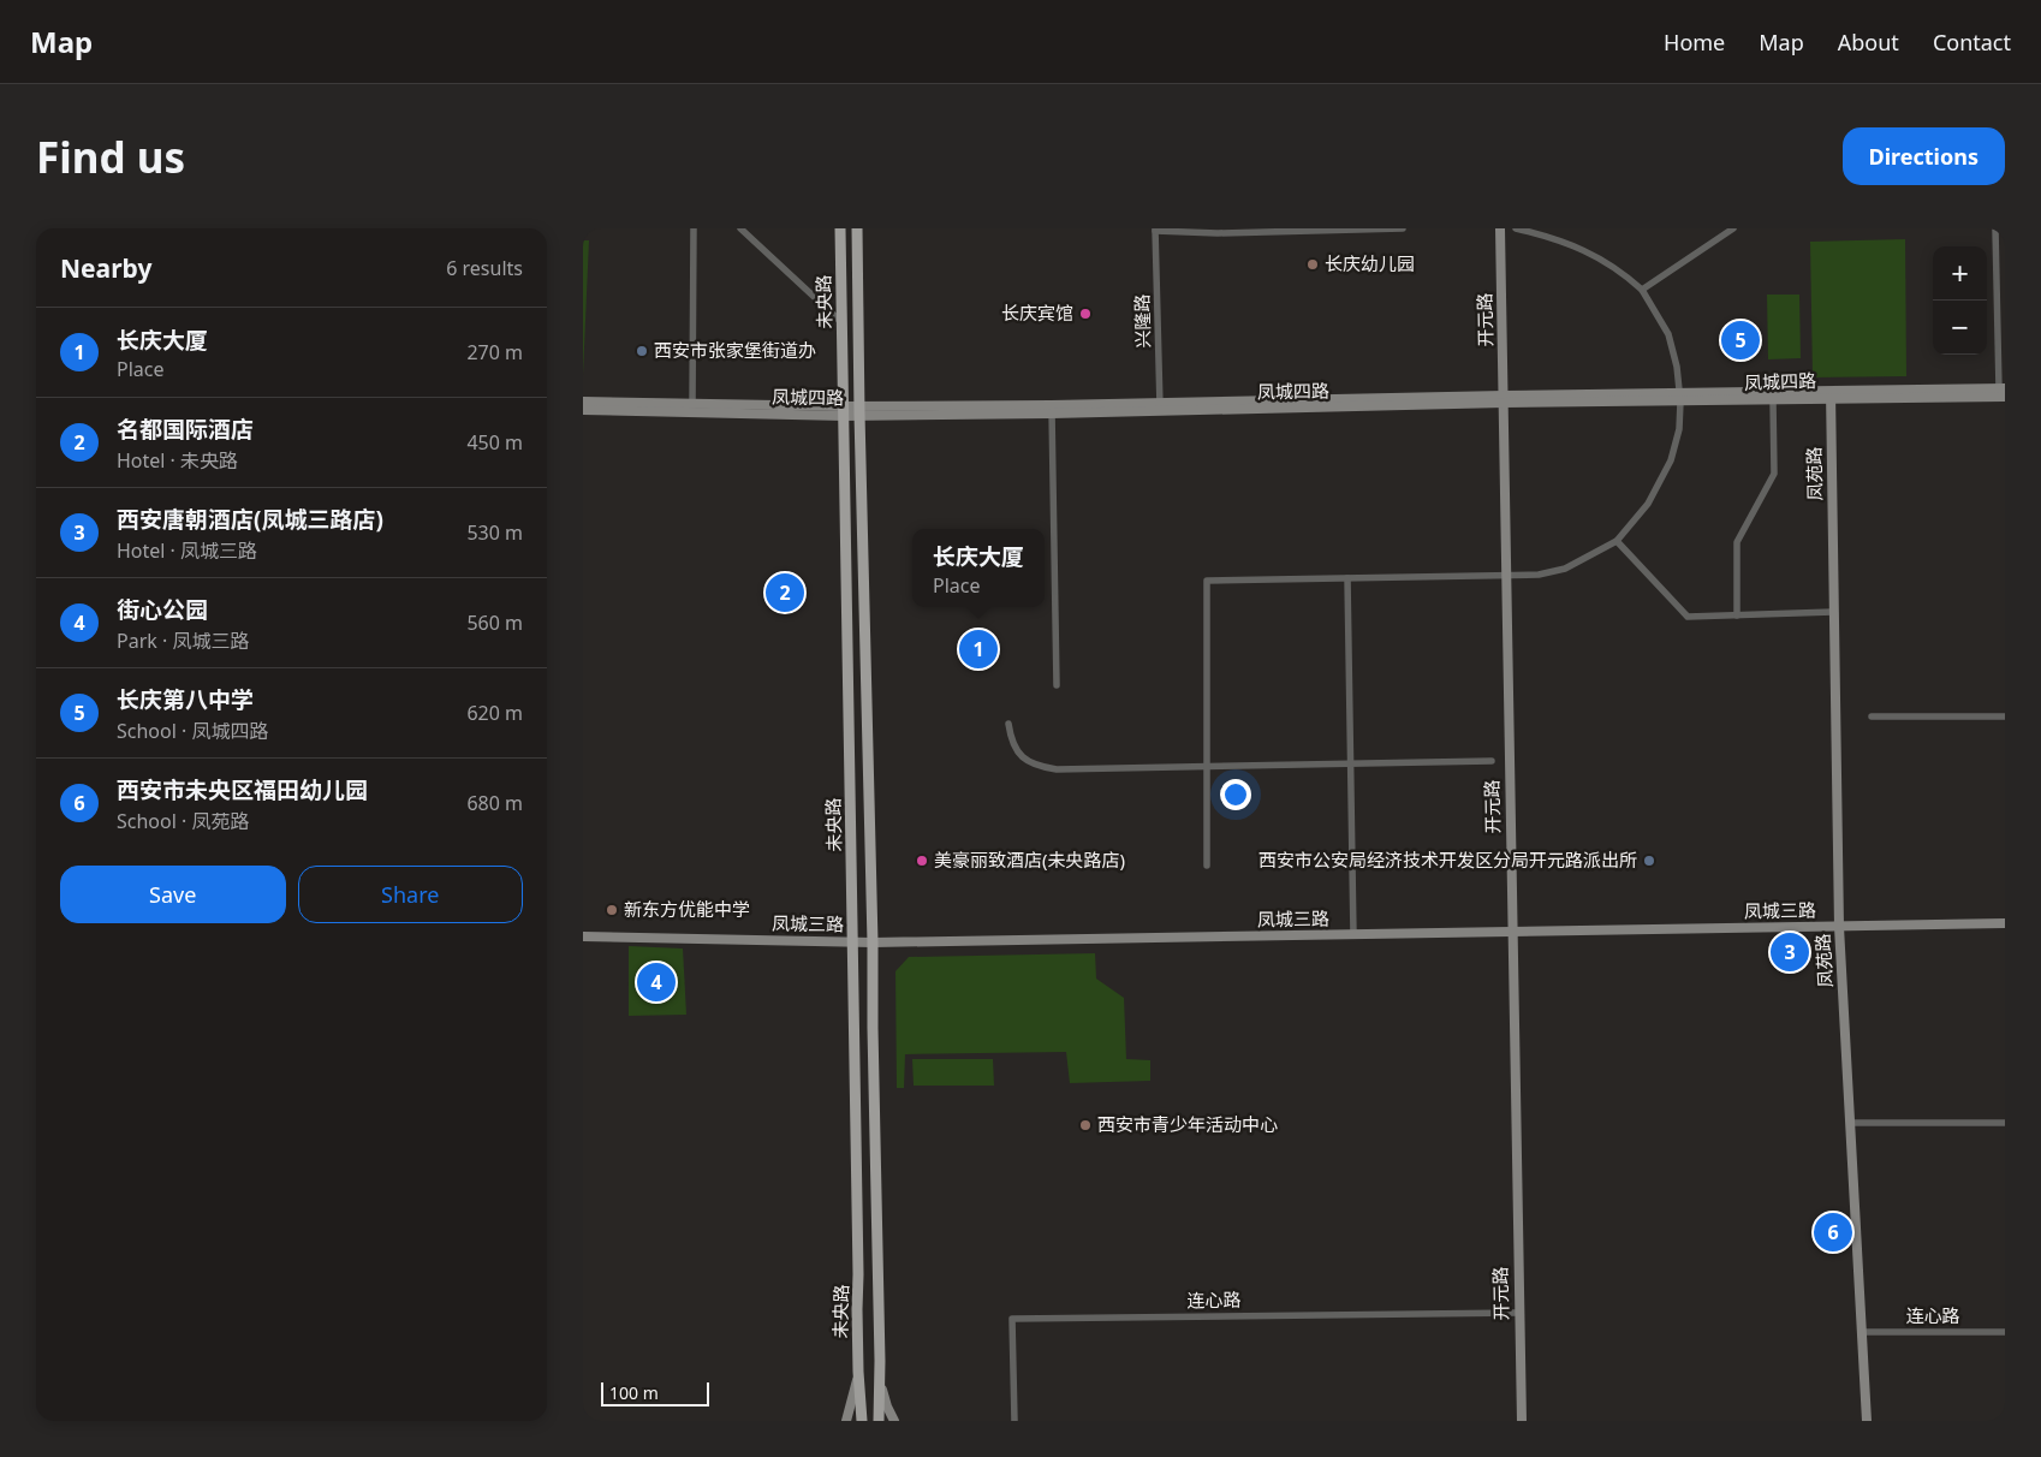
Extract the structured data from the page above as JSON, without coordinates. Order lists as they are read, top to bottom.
{
  "streets": {
    "main road": ["未央路"],
    "street": [
      "开元路",
      "兴隆路",
      "凤城四路",
      "凤苑路",
      "凤城三路",
      "连心路"
    ]
  },
  "crossings": [
    ["未央路", "凤城四路"],
    ["未央路", "凤城三路"],
    ["开元路", "凤城四路"],
    ["开元路", "凤城三路"],
    ["开元路", "连心路"],
    ["兴隆路", "凤城四路"],
    ["凤城四路", "凤苑路"],
    ["凤苑路", "凤城三路"],
    ["凤苑路", "连心路"]
  ],
  "places": [
    "长庆幼儿园",
    "长庆宾馆",
    "西安市张家堡街道办",
    "美豪丽致酒店(未央路店)",
    "西安市公安局经济技术开发区分局开元路派出所",
    "新东方优能中学",
    "西安市青少年活动中心"
  ],
  "scale_bar": "100 m",
  "page": {
    "header": "Map",
    "nav": [
      "Home",
      "Map",
      "About",
      "Contact"
    ],
    "buttons": [
      "Directions",
      ["Save", "Share"]
    ],
    "title": "Find us",
    "heading": ["Nearby", "6 results"],
    "map_buttons": ["+", "−"],
    "list": [
      {
        "mark": "1",
        "name": "长庆大厦",
        "note": "Place",
        "value": "270 m"
      },
      {
        "mark": "2",
        "name": "名都国际酒店",
        "note": "Hotel · 未央路",
        "value": "450 m"
      },
      {
        "mark": "3",
        "name": "西安唐朝酒店(凤城三路店)",
        "note": "Hotel · 凤城三路",
        "value": "530 m"
      },
      {
        "mark": "4",
        "name": "街心公园",
        "note": "Park · 凤城三路",
        "value": "560 m"
      },
      {
        "mark": "5",
        "name": "长庆第八中学",
        "note": "School · 凤城四路",
        "value": "620 m"
      },
      {
        "mark": "6",
        "name": "西安市未央区福田幼儿园",
        "note": "School · 凤苑路",
        "value": "680 m"
      }
    ],
    "pins": [
      "5",
      "2",
      "1",
      "3",
      "4",
      "6"
    ],
    "popup": ["长庆大厦", "Place"],
    "scale": "100 m"
  }
}
